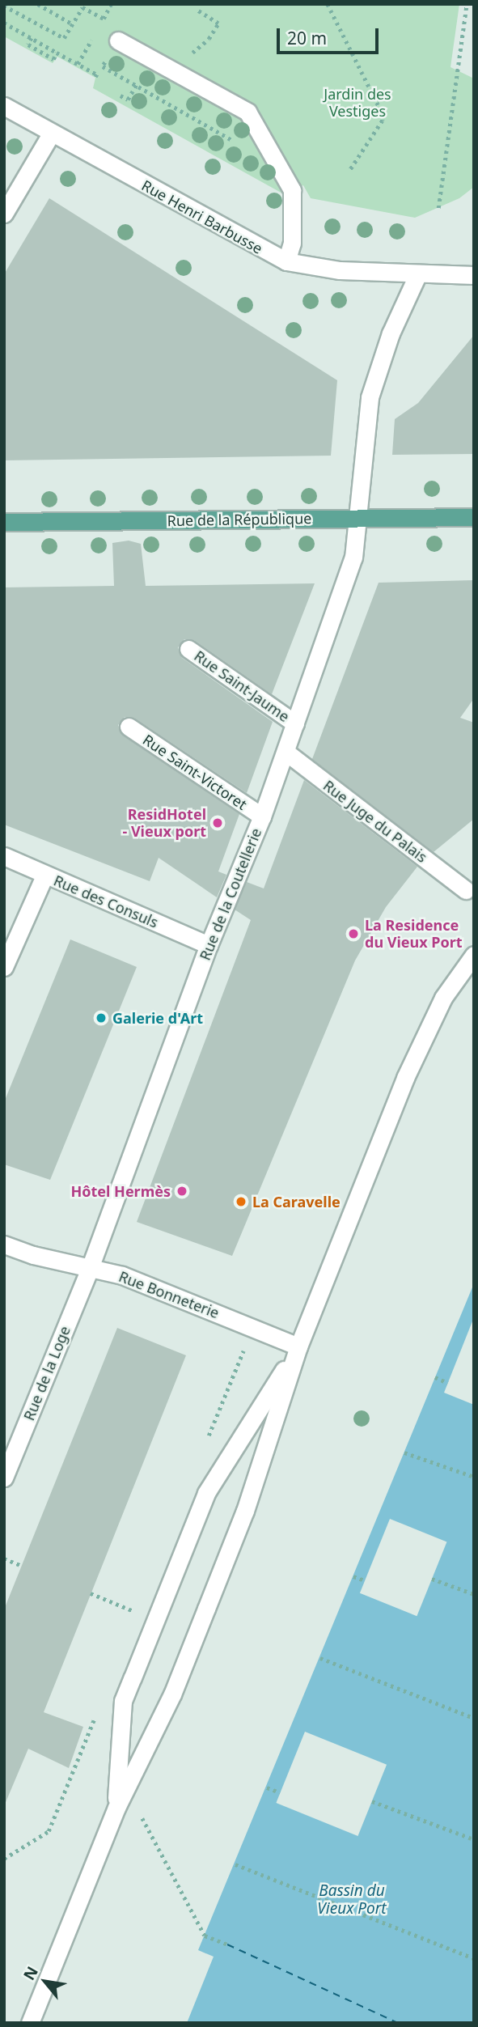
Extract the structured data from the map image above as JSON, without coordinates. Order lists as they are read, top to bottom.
{
  "streets": {
    "main road": ["Rue de la République"],
    "street": [
      "Rue Henri Barbusse",
      "Rue Saint-Jaume",
      "Rue Saint-Victoret",
      "Rue Juge du Palais",
      "Rue de la Coutellerie",
      "Rue des Consuls",
      "Rue Bonneterie",
      "Rue de la Loge"
    ]
  },
  "crossings": [
    ["Rue Henri Barbusse", "Rue de la Coutellerie"],
    ["Rue de la République", "Rue de la Coutellerie"],
    ["Rue Saint-Jaume", "Rue de la Coutellerie"],
    ["Rue Saint-Victoret", "Rue de la Coutellerie"],
    ["Rue Juge du Palais", "Rue de la Coutellerie"],
    ["Rue de la Coutellerie", "Rue des Consuls"],
    ["Rue de la Coutellerie", "Rue Bonneterie"],
    ["Rue de la Coutellerie", "Rue de la Loge"],
    ["Rue Bonneterie", "Rue de la Loge"]
  ],
  "water": ["Bassin du Vieux Port"],
  "parks": ["Jardin des Vestiges"],
  "places": [
    "ResidHotel - Vieux port",
    "La Residence du Vieux Port",
    "Galerie d'Art",
    "Hôtel Hermès",
    "La Caravelle"
  ],
  "scale_bar": "20 m",
  "north": "top left"
}
